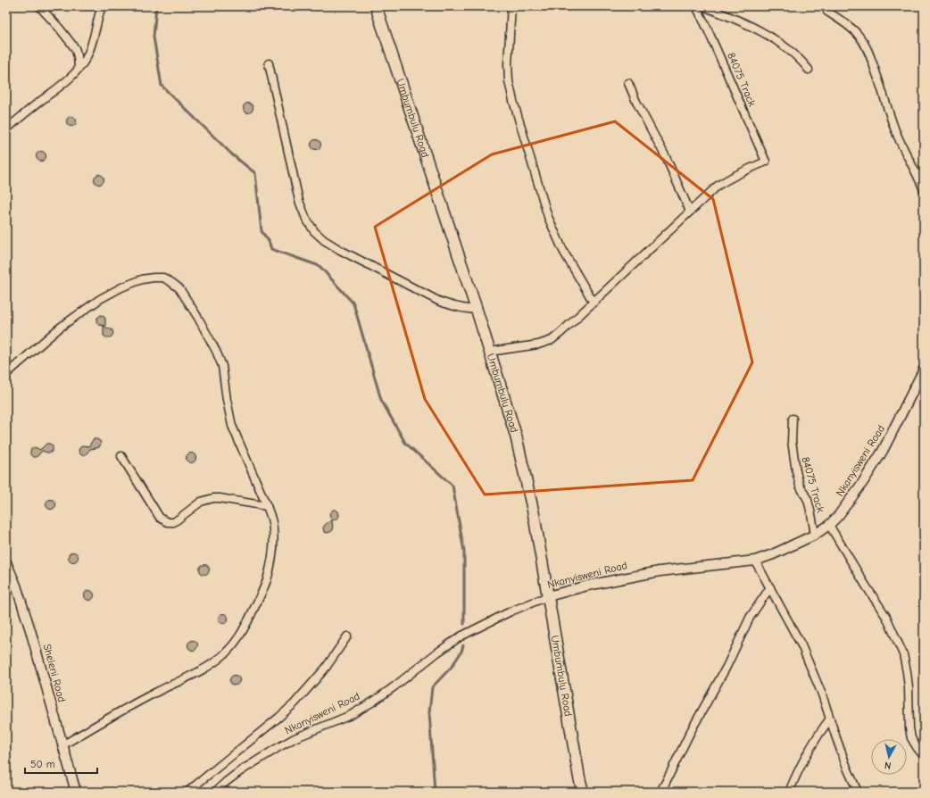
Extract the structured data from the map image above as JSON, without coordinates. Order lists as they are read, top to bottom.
{
  "streets": {
    "main road": ["Umbumbulu Road"],
    "street": ["84075 Track", "Nkanyisweni Road", "Sheleni Road"]
  },
  "crossings": [
    ["84075 Track", "Nkanyisweni Road"],
    ["Umbumbulu Road", "Nkanyisweni Road"]
  ],
  "scale_bar": "50 m",
  "north": "bottom"
}
